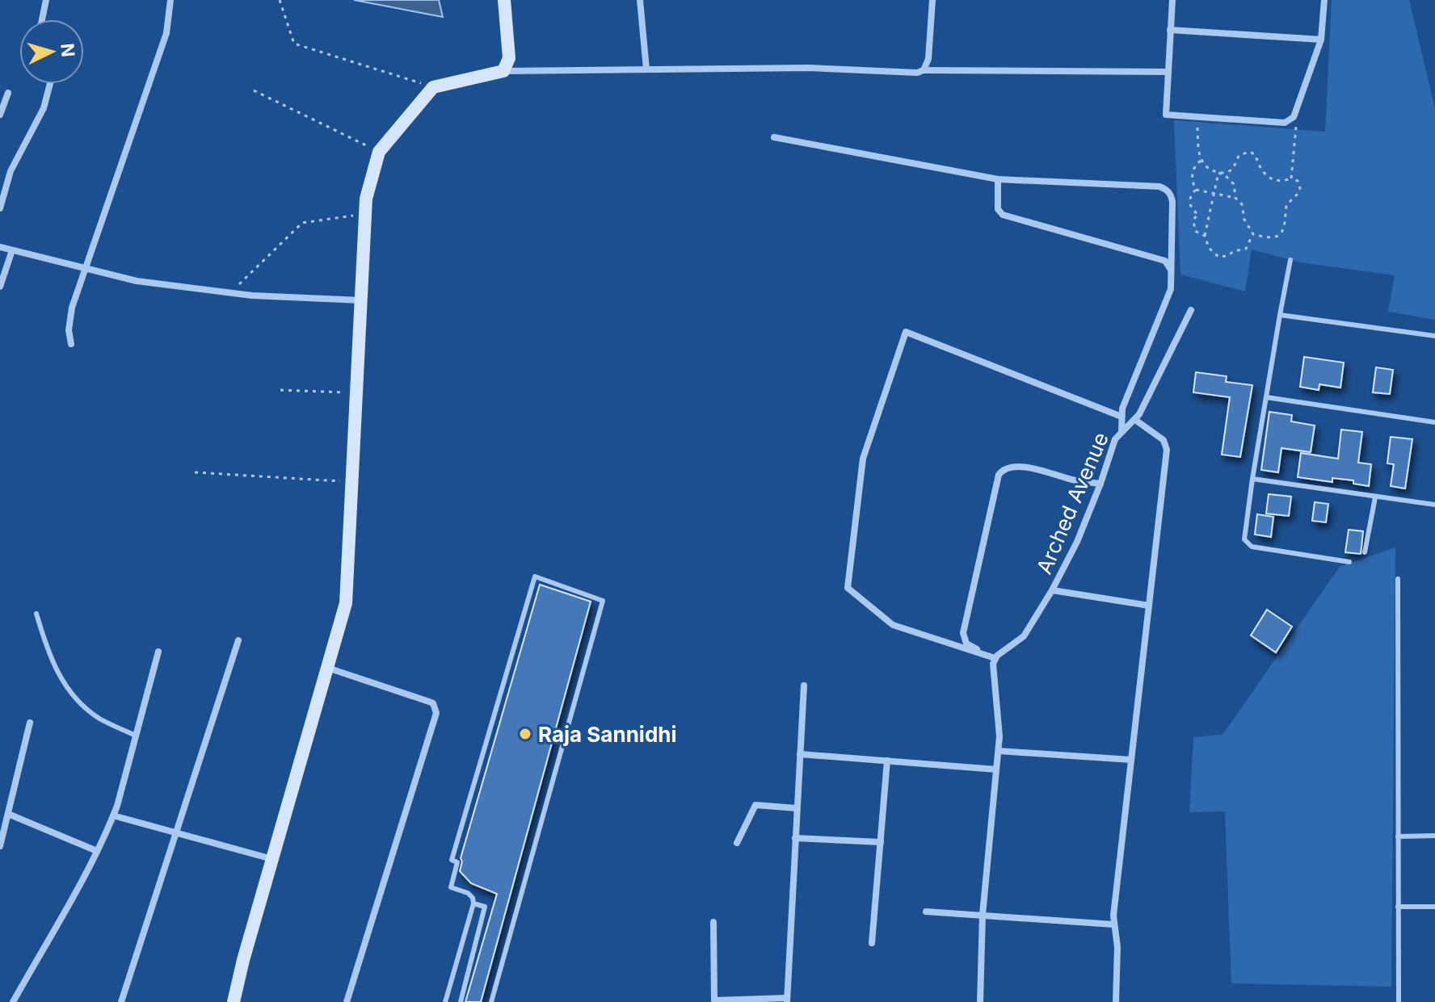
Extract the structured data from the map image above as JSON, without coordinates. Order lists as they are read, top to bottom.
{
  "streets": {
    "street": ["Arched Avenue"]
  },
  "places": ["Raja Sannidhi"],
  "north": "right"
}
